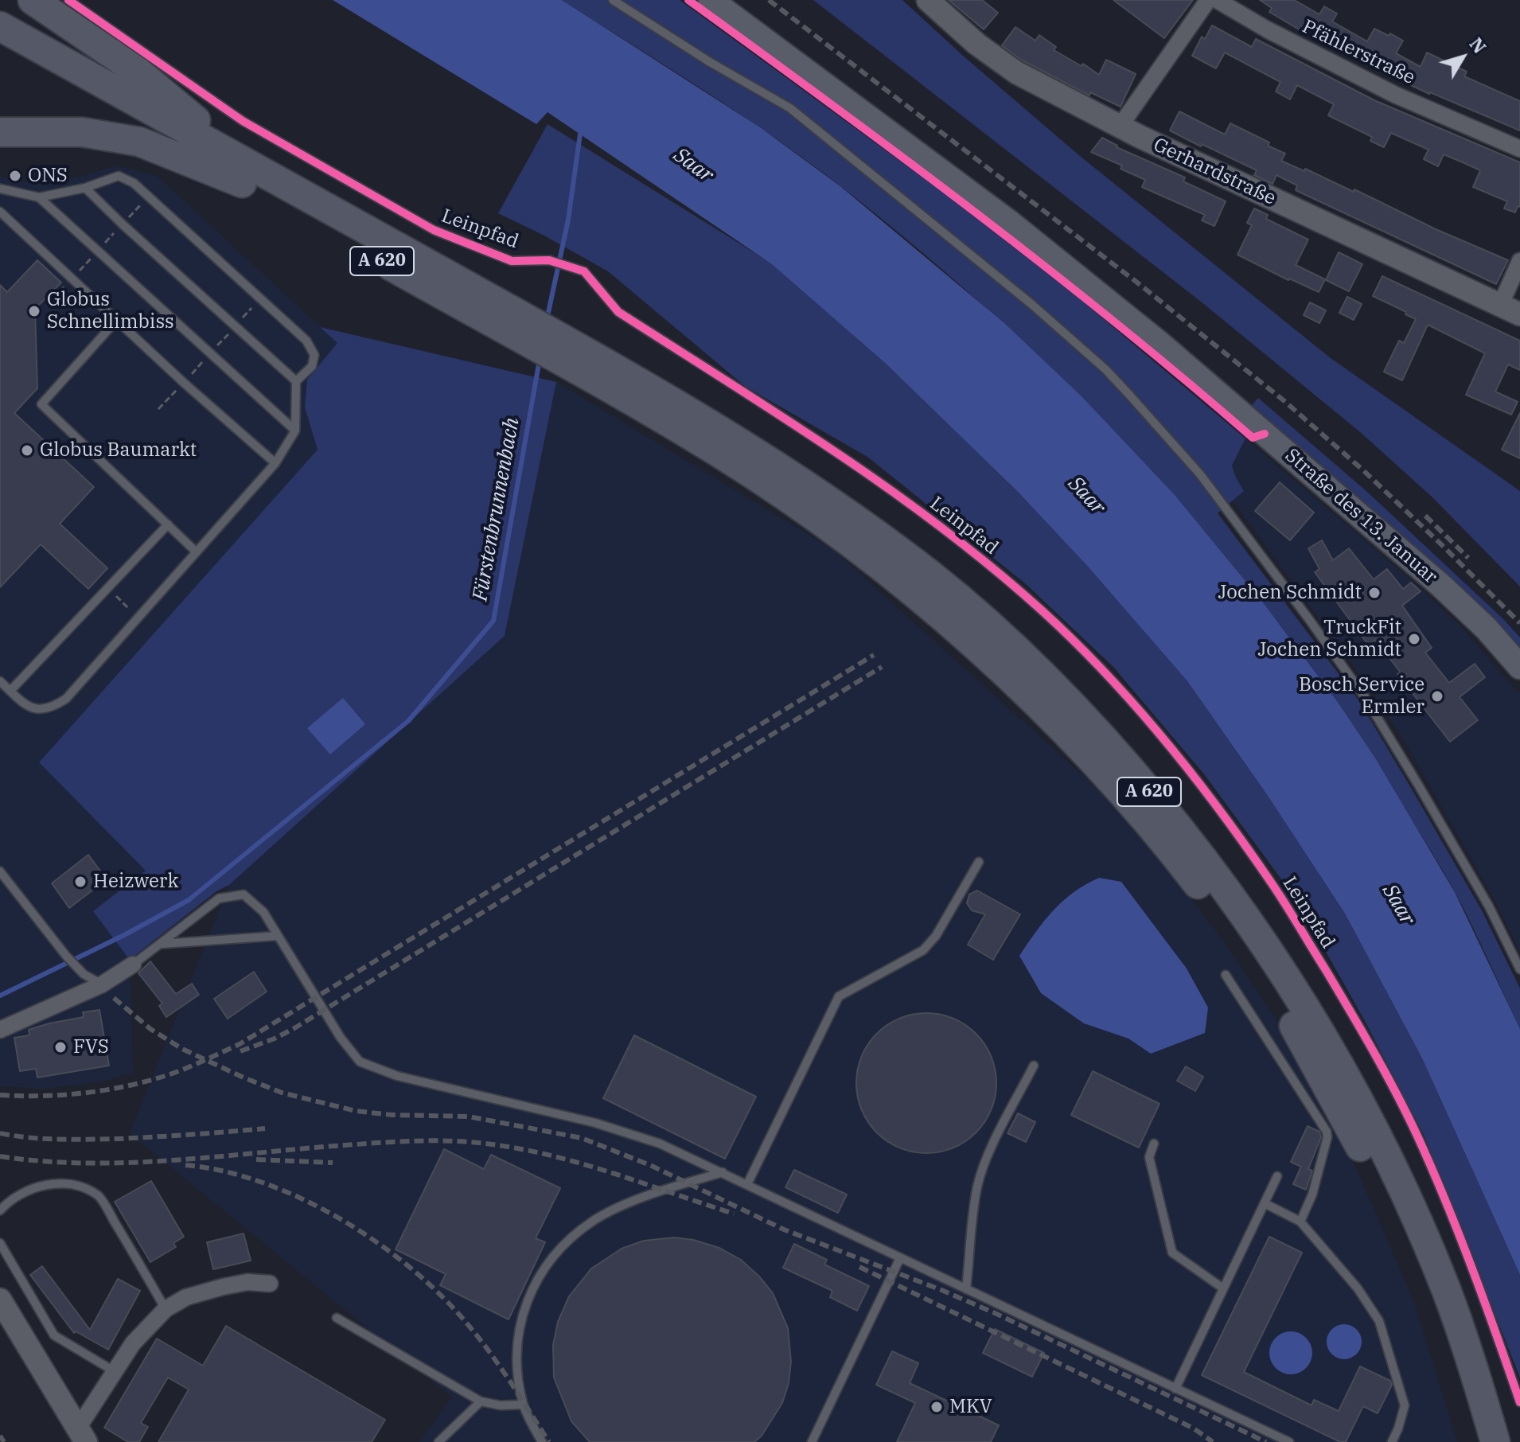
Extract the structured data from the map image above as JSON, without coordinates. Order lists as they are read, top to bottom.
{
  "streets": {
    "highway": ["A 620"],
    "main road": ["Straße des 13. Januar"],
    "street": ["Pfählerstraße", "Gerhardstraße"],
    "lane": ["Leinpfad"]
  },
  "water": ["Saar", "Fürstenbrunnenbach"],
  "places": [
    "ONS",
    "Globus Schnellimbiss",
    "Globus Baumarkt",
    "Jochen Schmidt",
    "TruckFit Jochen Schmidt",
    "Bosch Service Ermler",
    "Heizwerk",
    "FVS",
    "MKV"
  ],
  "north": "top right"
}
